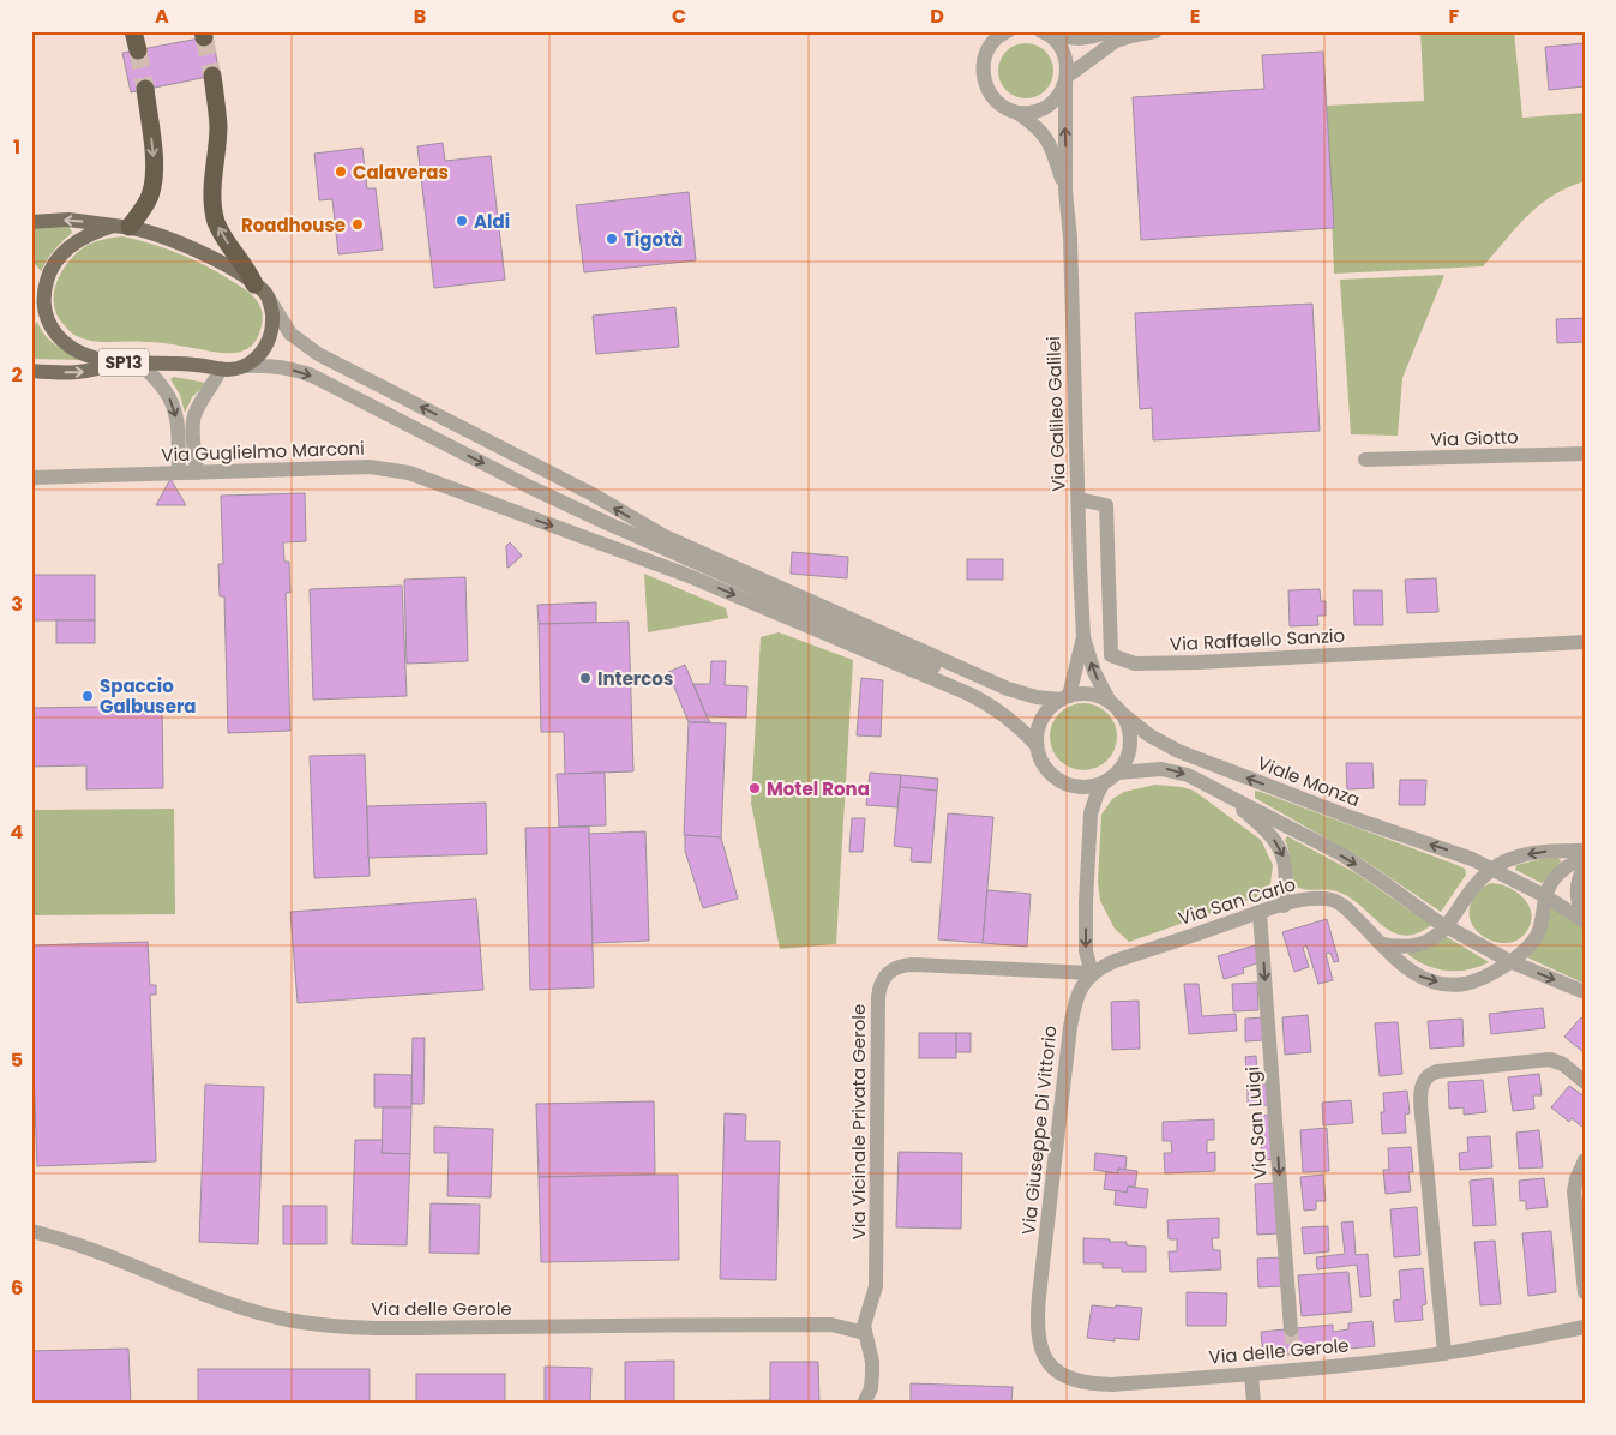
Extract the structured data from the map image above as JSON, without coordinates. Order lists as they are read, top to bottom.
{
  "streets": {
    "main road": ["SP13"],
    "street": [
      "Via Galileo Galilei",
      "Via Giotto",
      "Via Guglielmo Marconi",
      "Via Raffaello Sanzio",
      "Viale Monza",
      "Via San Carlo",
      "Via Vicinale Privata Gerole",
      "Via San Luigi",
      "Via Giuseppe Di Vittorio",
      "Via delle Gerole"
    ]
  },
  "crossings": [
    ["SP13", "Via Galileo Galilei"],
    ["SP13", "Via Guglielmo Marconi"],
    ["SP13", "Viale Monza"],
    ["Via Galileo Galilei", "Via Guglielmo Marconi"],
    ["Via Galileo Galilei", "Via Raffaello Sanzio"],
    ["Via Galileo Galilei", "Viale Monza"],
    ["Via Guglielmo Marconi", "Viale Monza"],
    ["Viale Monza", "Via San Carlo"],
    ["Via San Carlo", "Via Vicinale Privata Gerole"],
    ["Via San Carlo", "Via San Luigi"],
    ["Via San Carlo", "Via Giuseppe Di Vittorio"],
    ["Via Vicinale Privata Gerole", "Via Giuseppe Di Vittorio"],
    ["Via Vicinale Privata Gerole", "Via delle Gerole"],
    ["Via Giuseppe Di Vittorio", "Via delle Gerole"]
  ],
  "one_way": ["Via San Luigi"],
  "places": [
    "Calaveras",
    "Aldi",
    "Roadhouse",
    "Tigotà",
    "Intercos",
    "Spaccio Galbusera",
    "Motel Rona"
  ],
  "grid": {
    "columns": [
      "A",
      "B",
      "C",
      "D",
      "E",
      "F"
    ],
    "rows": [
      "1",
      "2",
      "3",
      "4",
      "5",
      "6"
    ]
  }
}
